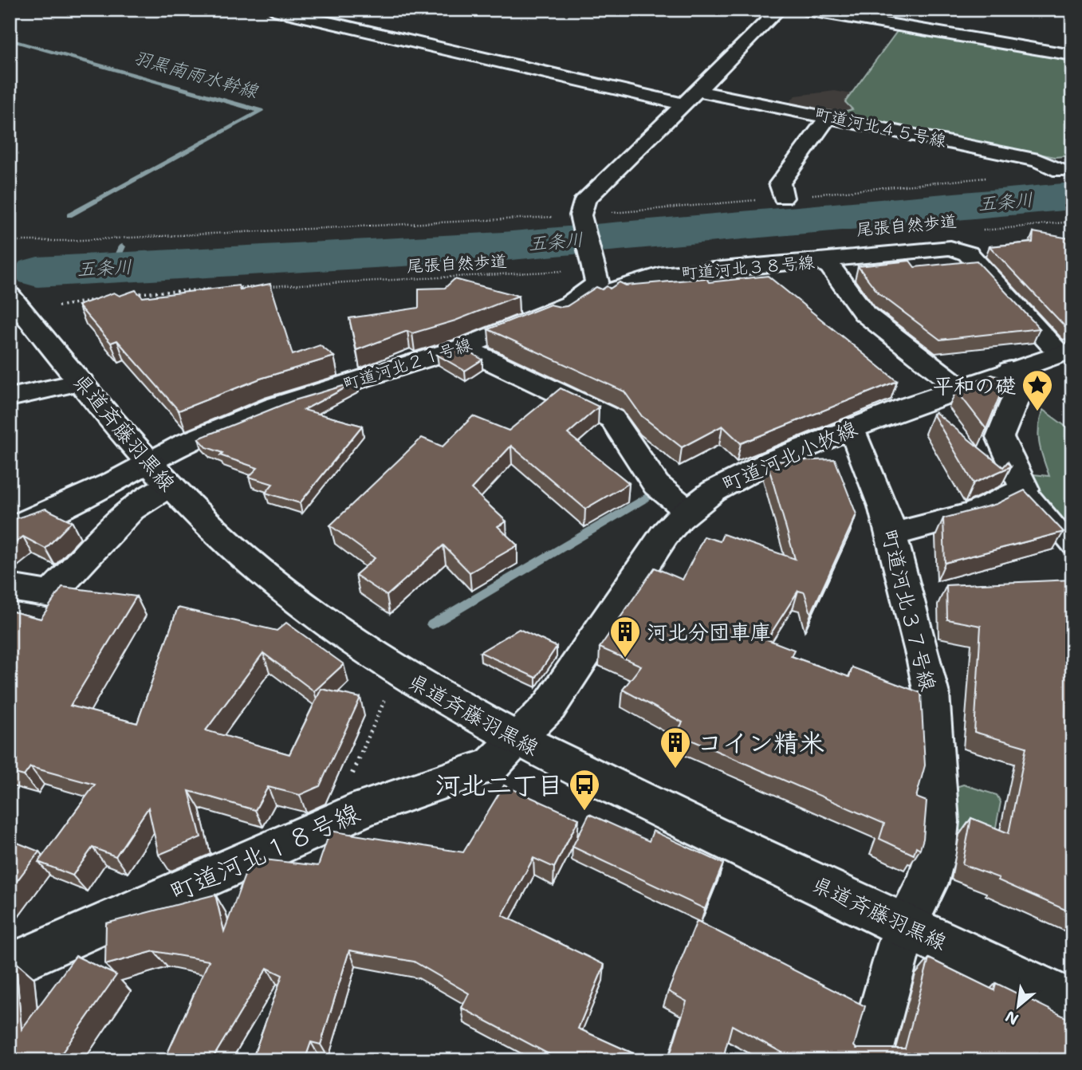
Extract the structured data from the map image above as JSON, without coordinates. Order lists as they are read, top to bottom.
{
  "streets": {
    "street": [
      "町道河北４５号線",
      "町道河北３８号線",
      "町道河北２１号線",
      "県道斉藤羽黒線",
      "町道河北小牧線",
      "町道河北３７号線",
      "町道河北１８号線"
    ],
    "path": ["尾張自然歩道"]
  },
  "crossings": [
    ["尾張自然歩道", "町道河北３８号線"],
    ["尾張自然歩道", "町道河北２１号線"],
    ["町道河北３８号線", "町道河北２１号線"],
    ["町道河北３８号線", "町道河北小牧線"],
    ["町道河北２１号線", "県道斉藤羽黒線"],
    ["県道斉藤羽黒線", "町道河北小牧線"],
    ["県道斉藤羽黒線", "町道河北３７号線"],
    ["県道斉藤羽黒線", "町道河北１８号線"],
    ["町道河北小牧線", "町道河北３７号線"],
    ["町道河北小牧線", "町道河北１８号線"]
  ],
  "water": ["羽黒南雨水幹線", "五条川"],
  "places": {
    "place": ["平和の礎"],
    "building": ["河北分団車庫", "コイン精米"],
    "bus stop": ["河北二丁目"]
  },
  "north": "bottom left"
}
